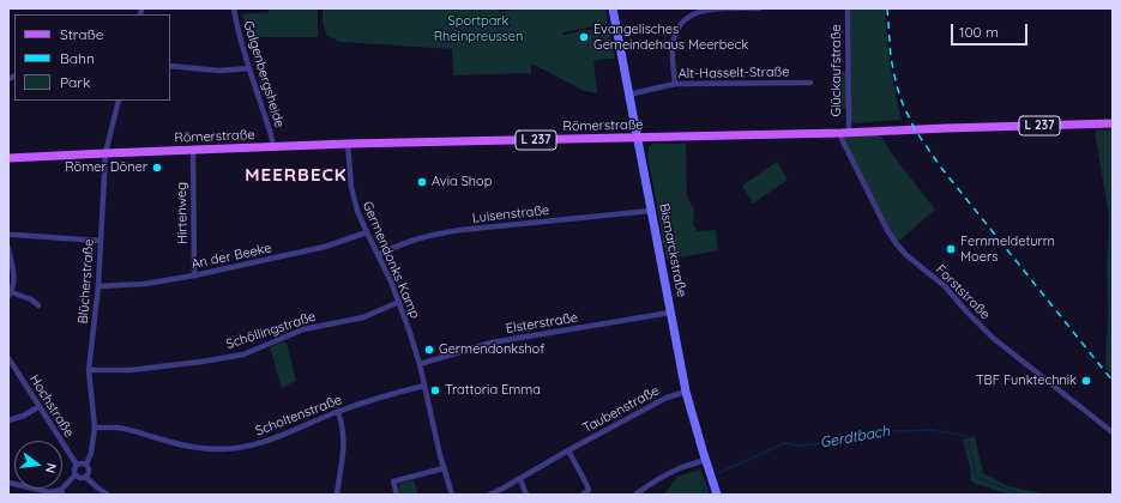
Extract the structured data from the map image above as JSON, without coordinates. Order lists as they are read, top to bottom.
{
  "streets": {
    "main road": ["Römerstraße", "L 237", "Bismarckstraße"],
    "street": [
      "Glückaufstraße",
      "Alt-Hasselt-Straße",
      "Galgenbergsheide",
      "Hirtenweg",
      "Luisenstraße",
      "An der Beeke",
      "Germendonks Kamp",
      "Blücherstraße",
      "Forststraße",
      "Elsterstraße",
      "Schöllingstraße",
      "Hochstraße",
      "Taubenstraße",
      "Scholtenstraße"
    ]
  },
  "crossings": [
    ["Glückaufstraße", "Römerstraße"],
    ["Glückaufstraße", "Forststraße"],
    ["Alt-Hasselt-Straße", "Bismarckstraße"],
    ["Galgenbergsheide", "Römerstraße"],
    ["Römerstraße", "Hirtenweg"],
    ["Römerstraße", "Bismarckstraße"],
    ["Römerstraße", "Germendonks Kamp"],
    ["Römerstraße", "Blücherstraße"],
    ["Römerstraße", "Forststraße"],
    ["Hirtenweg", "An der Beeke"],
    ["Luisenstraße", "Bismarckstraße"],
    ["Luisenstraße", "Germendonks Kamp"],
    ["Bismarckstraße", "Elsterstraße"],
    ["Bismarckstraße", "Taubenstraße"],
    ["An der Beeke", "Germendonks Kamp"],
    ["An der Beeke", "Blücherstraße"],
    ["Germendonks Kamp", "Elsterstraße"],
    ["Germendonks Kamp", "Schöllingstraße"],
    ["Germendonks Kamp", "Scholtenstraße"],
    ["Blücherstraße", "Schöllingstraße"],
    ["Blücherstraße", "Hochstraße"],
    ["Blücherstraße", "Scholtenstraße"]
  ],
  "districts": ["MEERBECK"],
  "water": ["Gerdtbach"],
  "parks": ["Sportpark Rheinpreussen"],
  "places": [
    "Evangelisches Gemeindehaus Meerbeck",
    "Römer Döner",
    "Avia Shop",
    "Fernmeldeturm Moers",
    "Germendonkshof",
    "TBF Funktechnik",
    "Trattoria Emma"
  ],
  "legend": ["Straße", "Bahn", "Park"],
  "scale_bar": "100 m",
  "north": "right"
}
